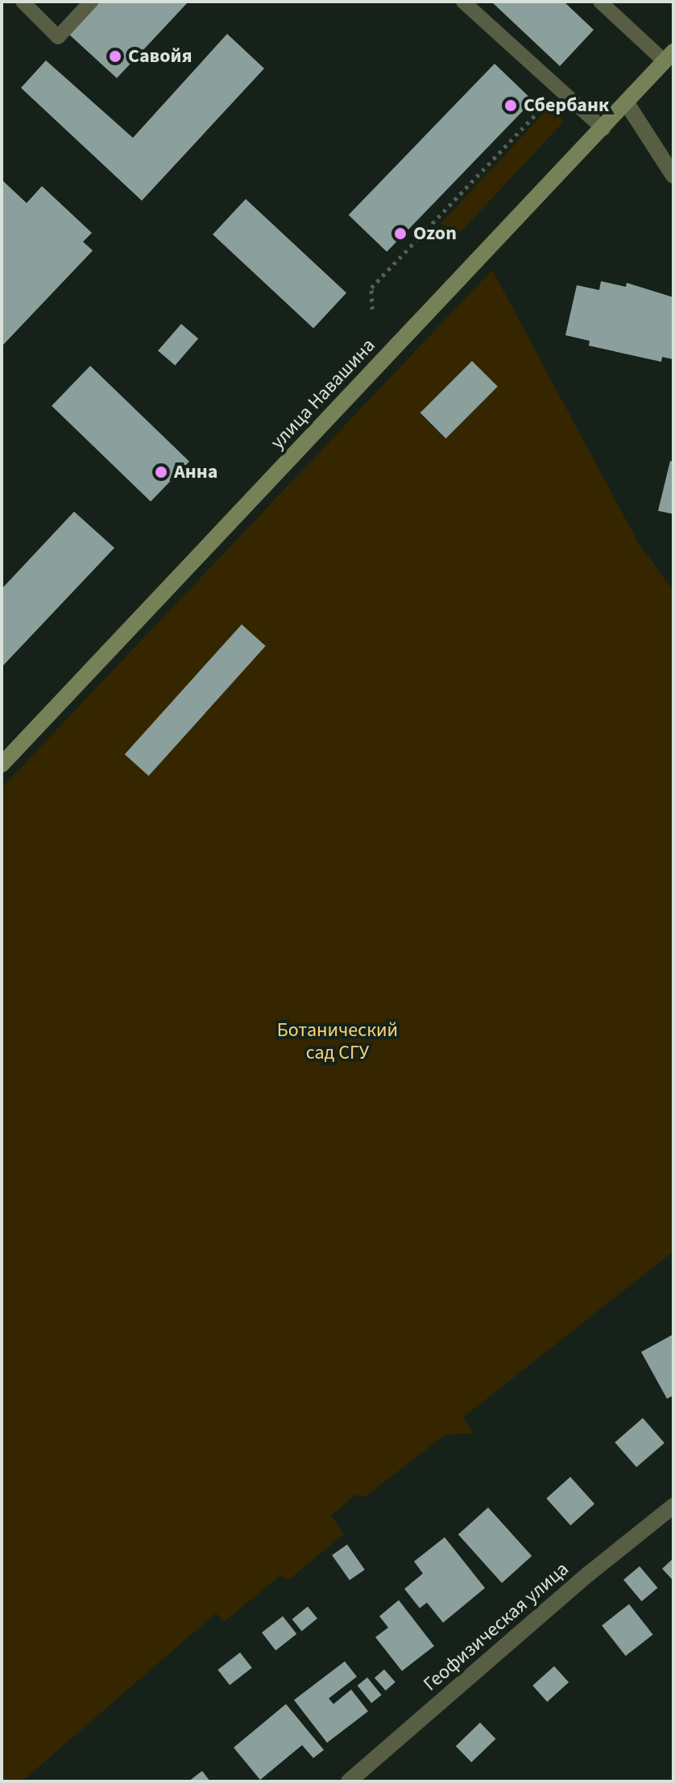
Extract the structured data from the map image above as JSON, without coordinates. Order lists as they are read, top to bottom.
{
  "streets": {
    "main road": ["улица Навашина"],
    "street": ["Геофизическая улица"]
  },
  "parks": ["Ботанический сад СГУ"],
  "places": [
    "Савойя",
    "Сбербанк",
    "Ozon",
    "Анна"
  ]
}
